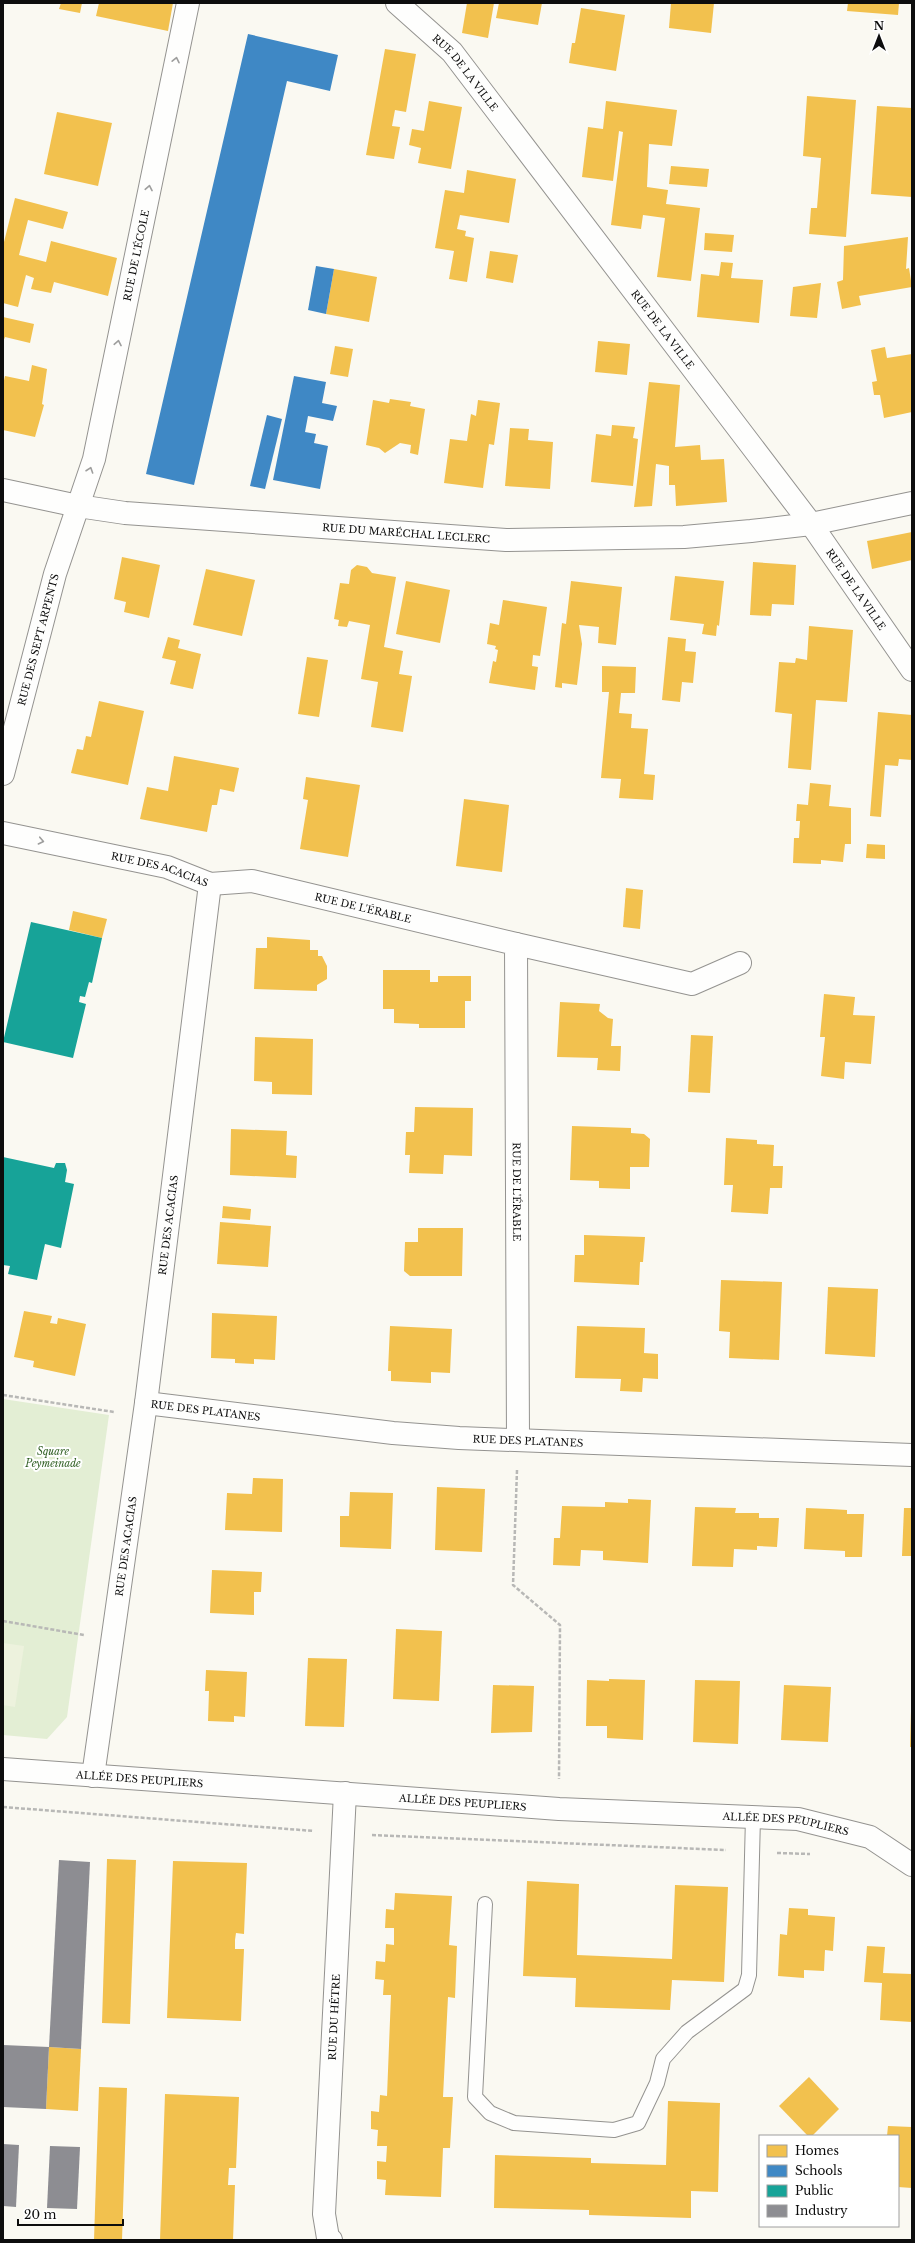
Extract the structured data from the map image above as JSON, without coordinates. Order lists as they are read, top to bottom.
{
  "streets": {
    "street": [
      "RUE DE LA VILLE",
      "RUE DE L'ÉCOLE",
      "RUE DU MARÉCHAL LECLERC",
      "RUE DES SEPT ARPENTS",
      "RUE DES ACACIAS",
      "RUE DE L'ÉRABLE",
      "RUE DES PLATANES",
      "ALLÉE DES PEUPLIERS",
      "RUE DU HÊTRE"
    ]
  },
  "crossings": [
    ["RUE DE LA VILLE", "RUE DU MARÉCHAL LECLERC"],
    ["RUE DE L'ÉCOLE", "RUE DU MARÉCHAL LECLERC"],
    ["RUE DE L'ÉCOLE", "RUE DES SEPT ARPENTS"],
    ["RUE DU MARÉCHAL LECLERC", "RUE DES SEPT ARPENTS"],
    ["RUE DES ACACIAS", "RUE DE L'ÉRABLE"],
    ["RUE DES ACACIAS", "RUE DES PLATANES"],
    ["RUE DES ACACIAS", "ALLÉE DES PEUPLIERS"],
    ["RUE DE L'ÉRABLE", "RUE DES PLATANES"],
    ["ALLÉE DES PEUPLIERS", "RUE DU HÊTRE"]
  ],
  "one_way": ["RUE DE L'ÉCOLE"],
  "parks": ["Square Peymeinade"],
  "legend": [
    "Homes",
    "Schools",
    "Public",
    "Industry"
  ],
  "scale_bar": "20 m",
  "north": "top"
}
